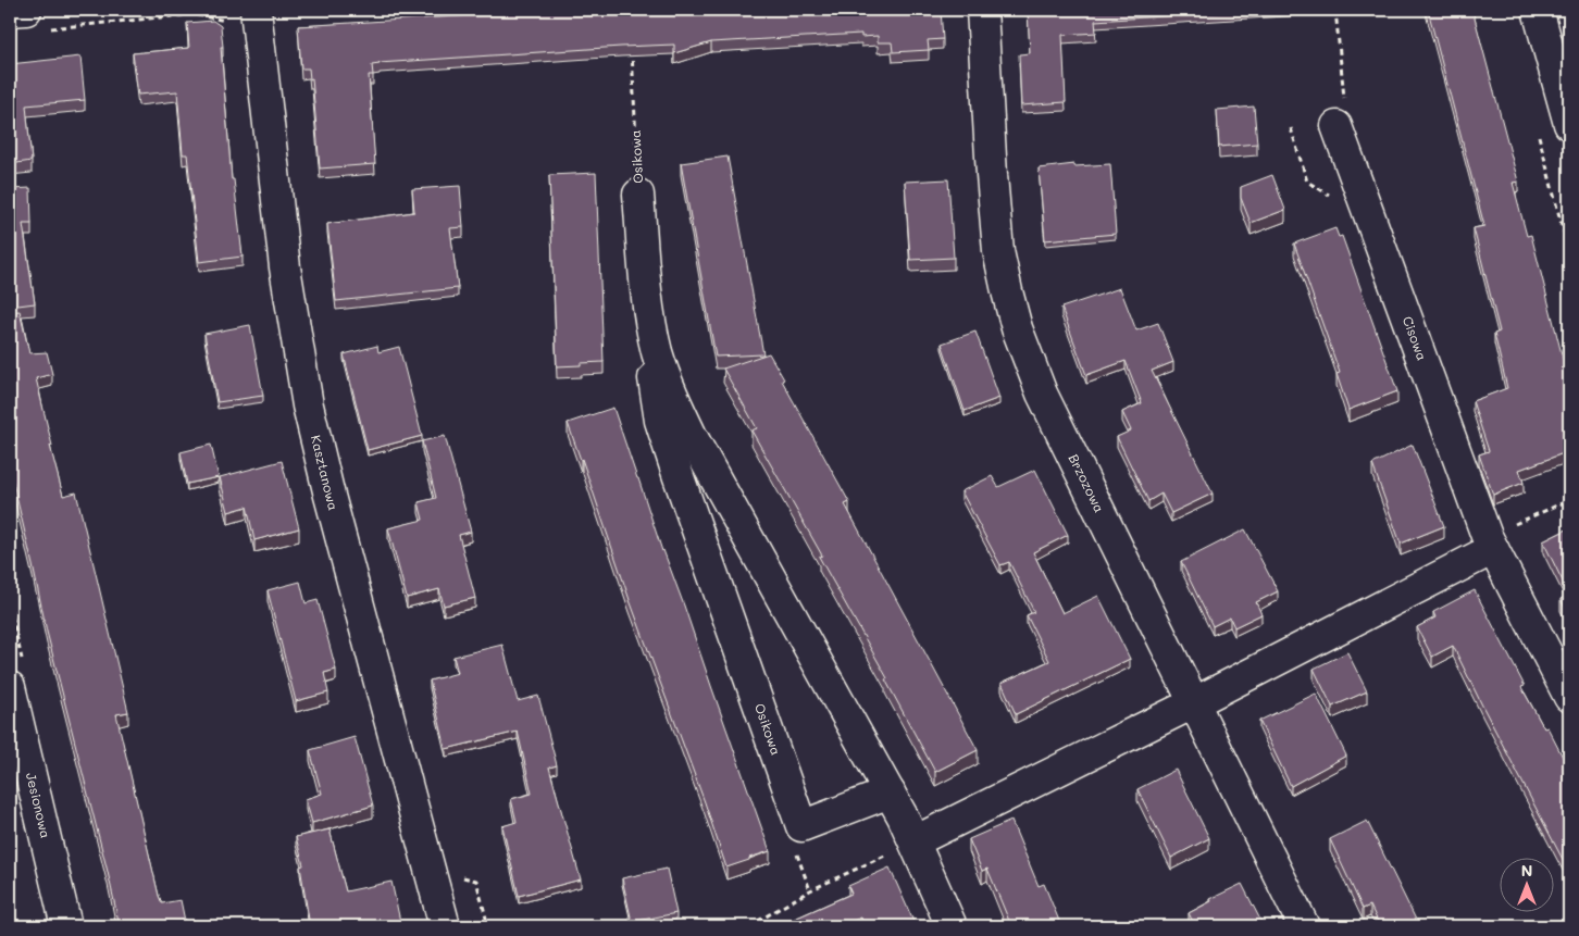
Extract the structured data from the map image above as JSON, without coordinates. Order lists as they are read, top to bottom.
{
  "streets": {
    "street": [
      "Osikowa",
      "Cisowa",
      "Kasztanowa",
      "Brzozowa",
      "Jesionowa"
    ]
  },
  "north": "top"
}
